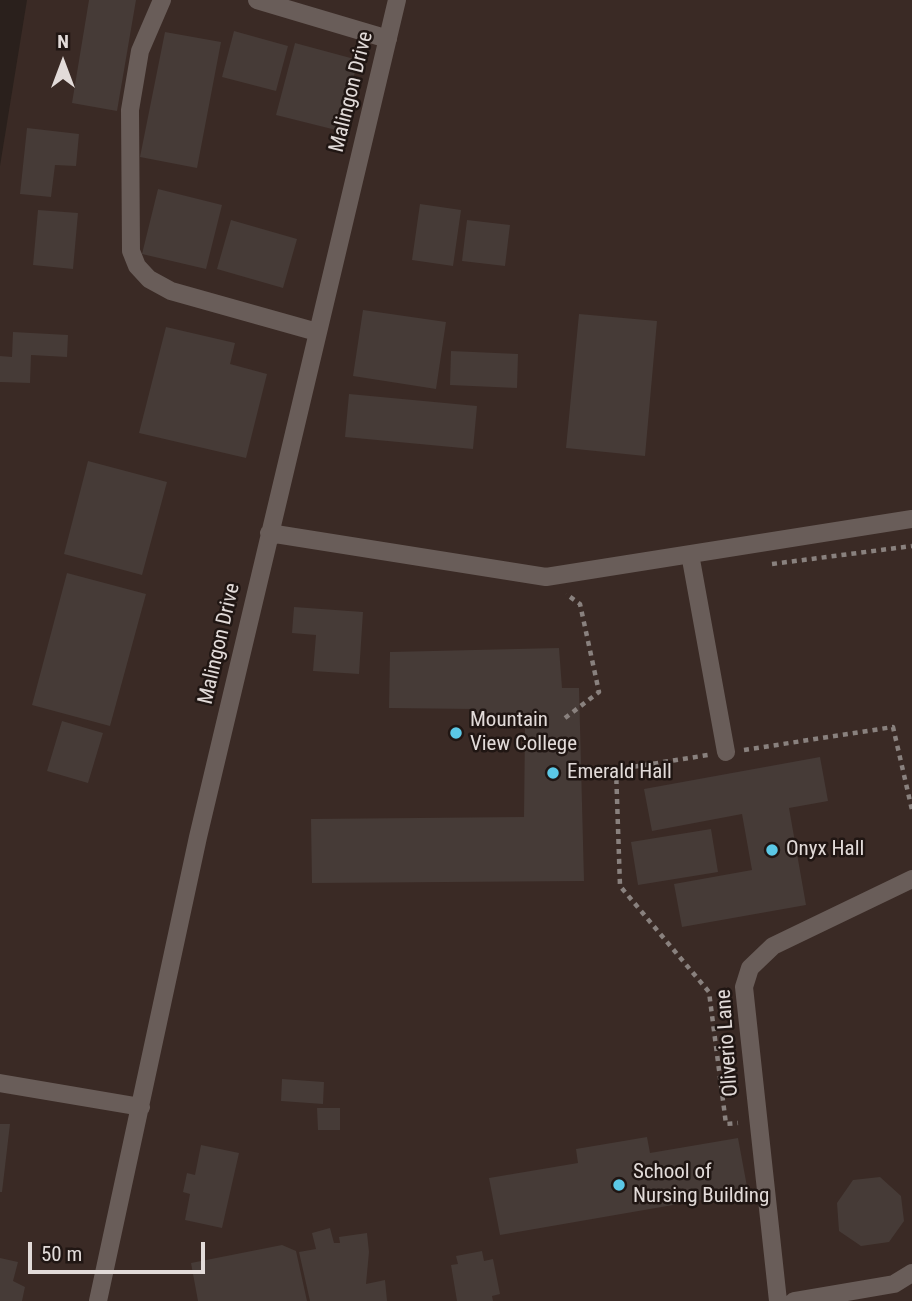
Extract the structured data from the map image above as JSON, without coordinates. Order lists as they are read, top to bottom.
{
  "streets": {
    "street": ["Malingon Drive", "Oliverio Lane"]
  },
  "places": [
    "Mountain View College",
    "Emerald Hall",
    "Onyx Hall",
    "School of Nursing Building"
  ],
  "scale_bar": "50 m",
  "north": "top"
}
